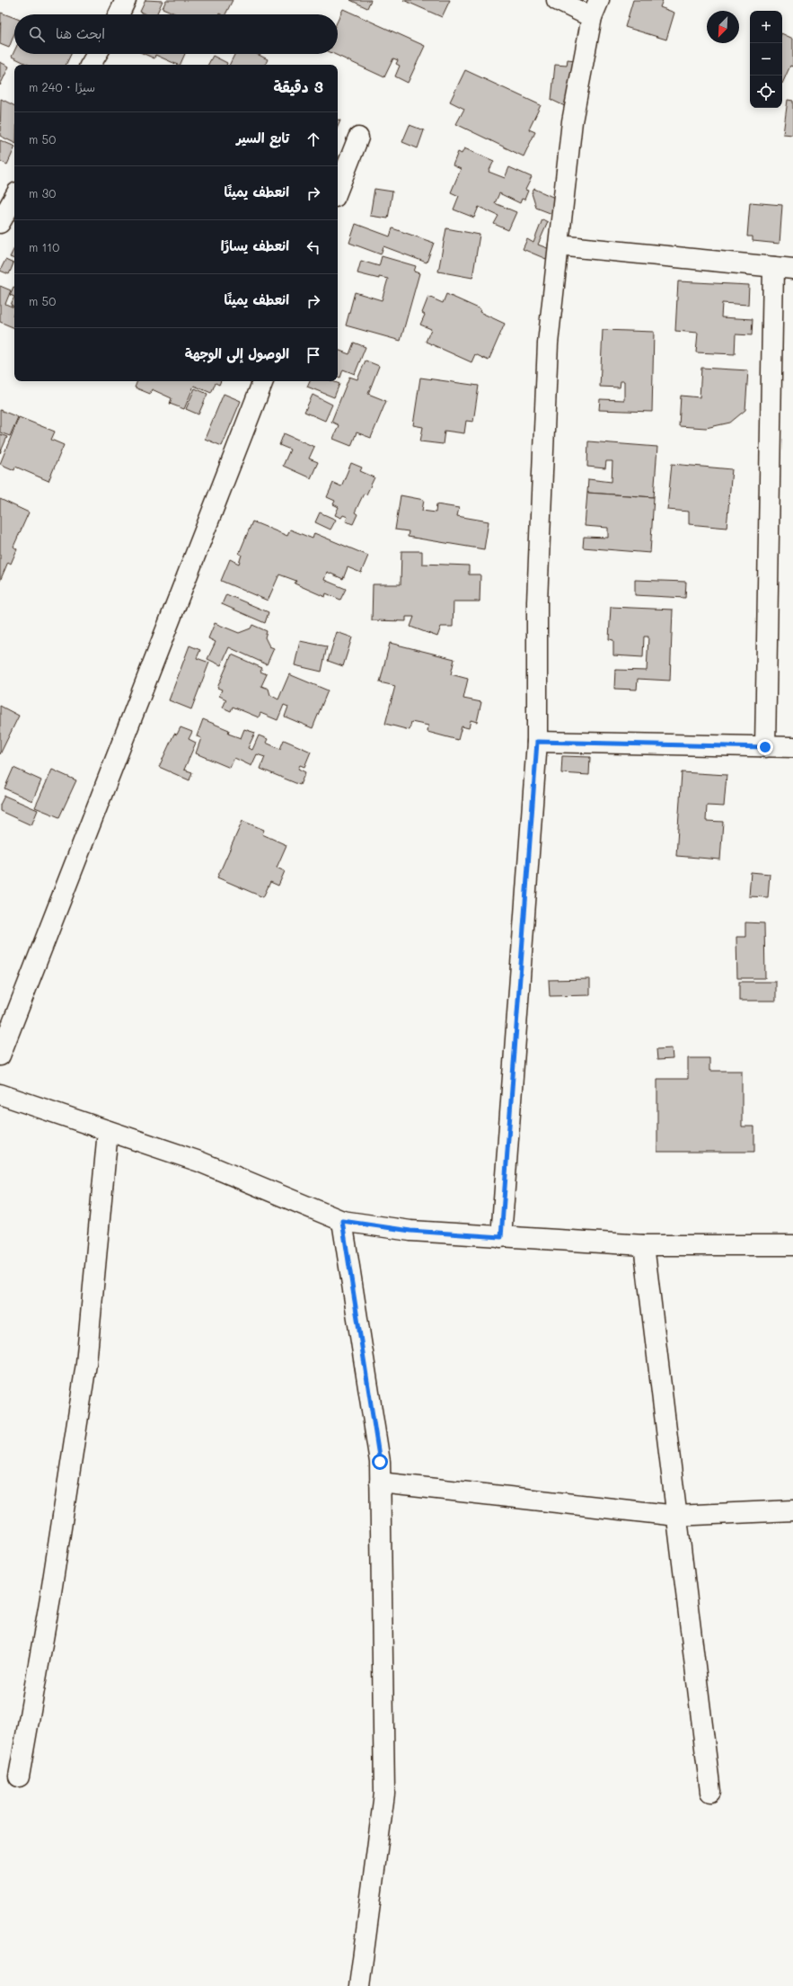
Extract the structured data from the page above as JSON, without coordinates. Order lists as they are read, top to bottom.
{
  "north": "bottom left",
  "page": {
    "map_buttons": ["+", "−"],
    "search": "ابحث هنا",
    "heading": ["3 دقيقة", "سيرًا · 240 m"],
    "list": [
      ["تابع السير", "50 m"],
      ["انعطف يمينًا", "30 m"],
      ["انعطف يسارًا", "110 m"],
      ["انعطف يمينًا", "50 m"],
      "الوصول إلى الوجهة"
    ]
  }
}
